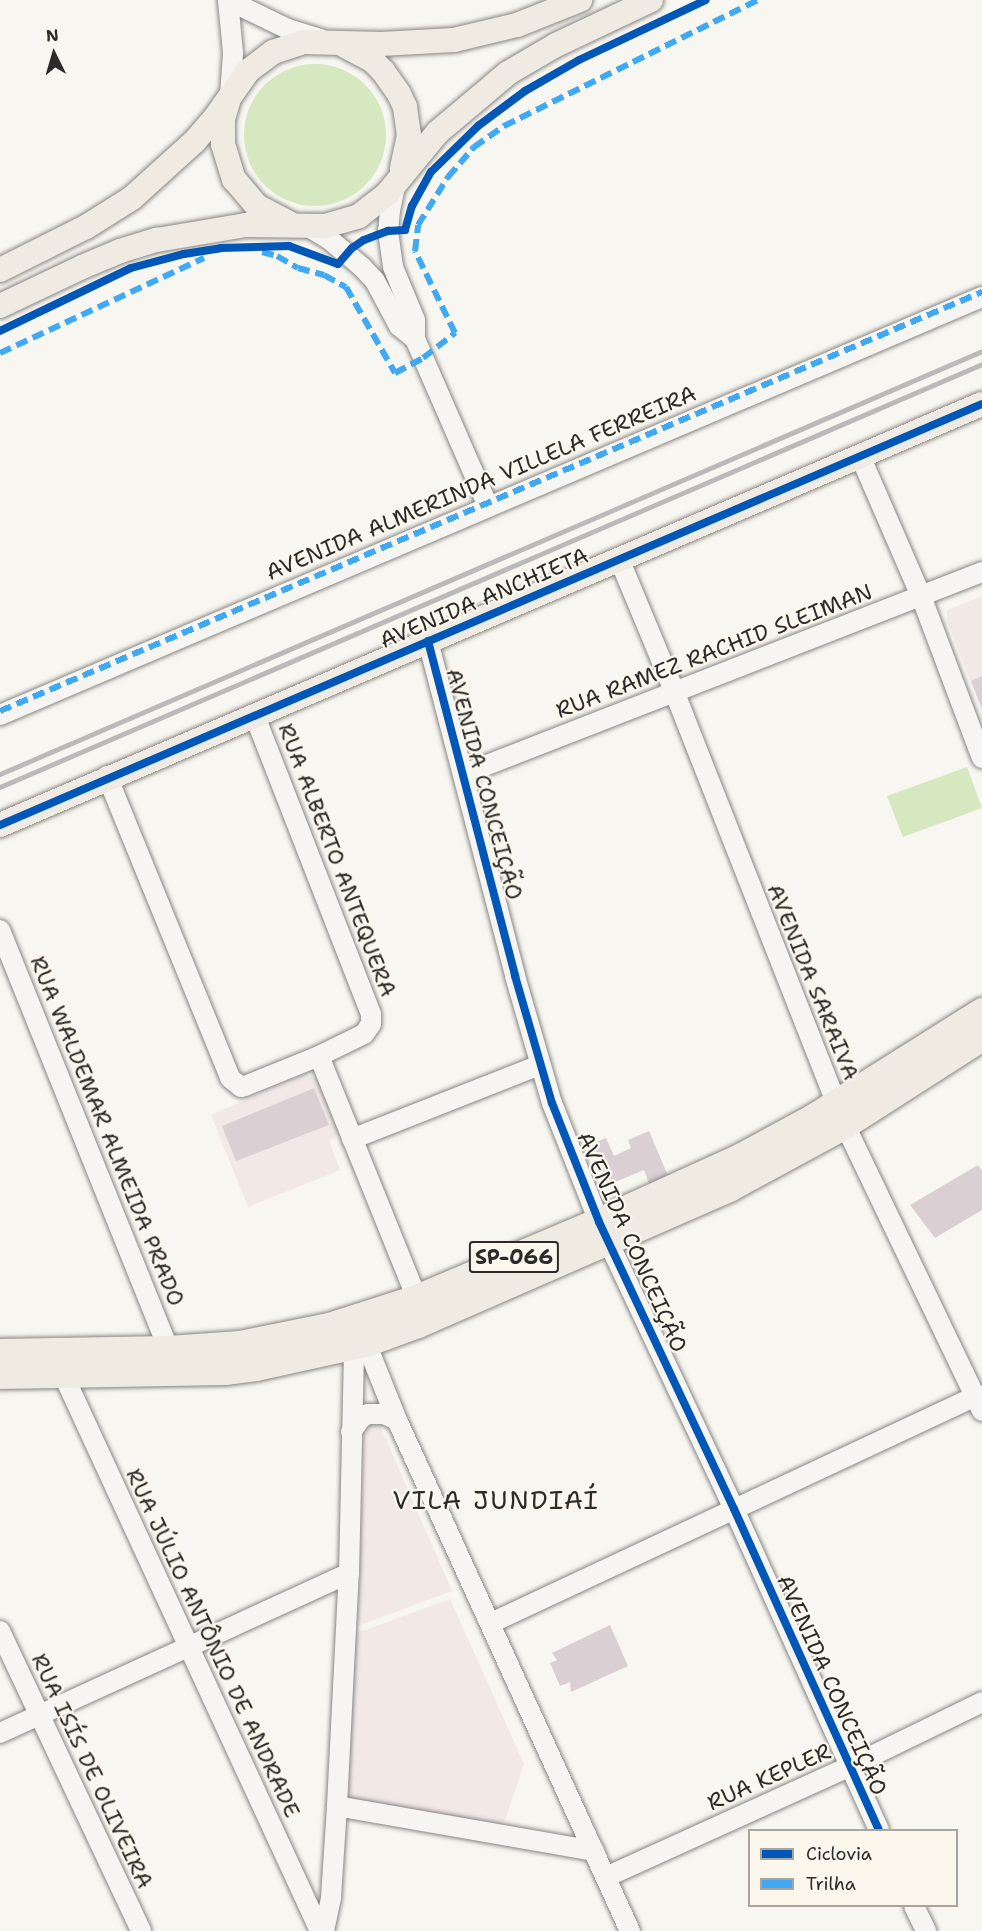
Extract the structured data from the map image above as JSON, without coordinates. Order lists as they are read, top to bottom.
{
  "streets": {
    "highway": ["SP-066"],
    "main road": ["AVENIDA ANCHIETA"],
    "street": [
      "AVENIDA ALMERINDA VILLELA FERREIRA",
      "RUA RAMEZ RACHID SLEIMAN",
      "AVENIDA CONCEIÇÃO",
      "RUA ALBERTO ANTEQUERA",
      "AVENIDA SARAIVA",
      "RUA WALDEMAR ALMEIDA PRADO",
      "RUA JÚLIO ANTÔNIO DE ANDRADE",
      "RUA ISÍS DE OLIVEIRA",
      "RUA KEPLER"
    ]
  },
  "crossings": [
    ["AVENIDA ANCHIETA", "AVENIDA CONCEIÇÃO"],
    ["AVENIDA ANCHIETA", "RUA ALBERTO ANTEQUERA"],
    ["AVENIDA ANCHIETA", "AVENIDA SARAIVA"],
    ["RUA RAMEZ RACHID SLEIMAN", "AVENIDA CONCEIÇÃO"],
    ["RUA RAMEZ RACHID SLEIMAN", "AVENIDA SARAIVA"],
    ["AVENIDA CONCEIÇÃO", "SP-066"],
    ["AVENIDA CONCEIÇÃO", "RUA KEPLER"],
    ["AVENIDA SARAIVA", "SP-066"],
    ["RUA WALDEMAR ALMEIDA PRADO", "SP-066"],
    ["SP-066", "RUA JÚLIO ANTÔNIO DE ANDRADE"]
  ],
  "districts": ["VILA JUNDIAÍ"],
  "legend": ["Ciclovia", "Trilha"],
  "north": "top"
}
